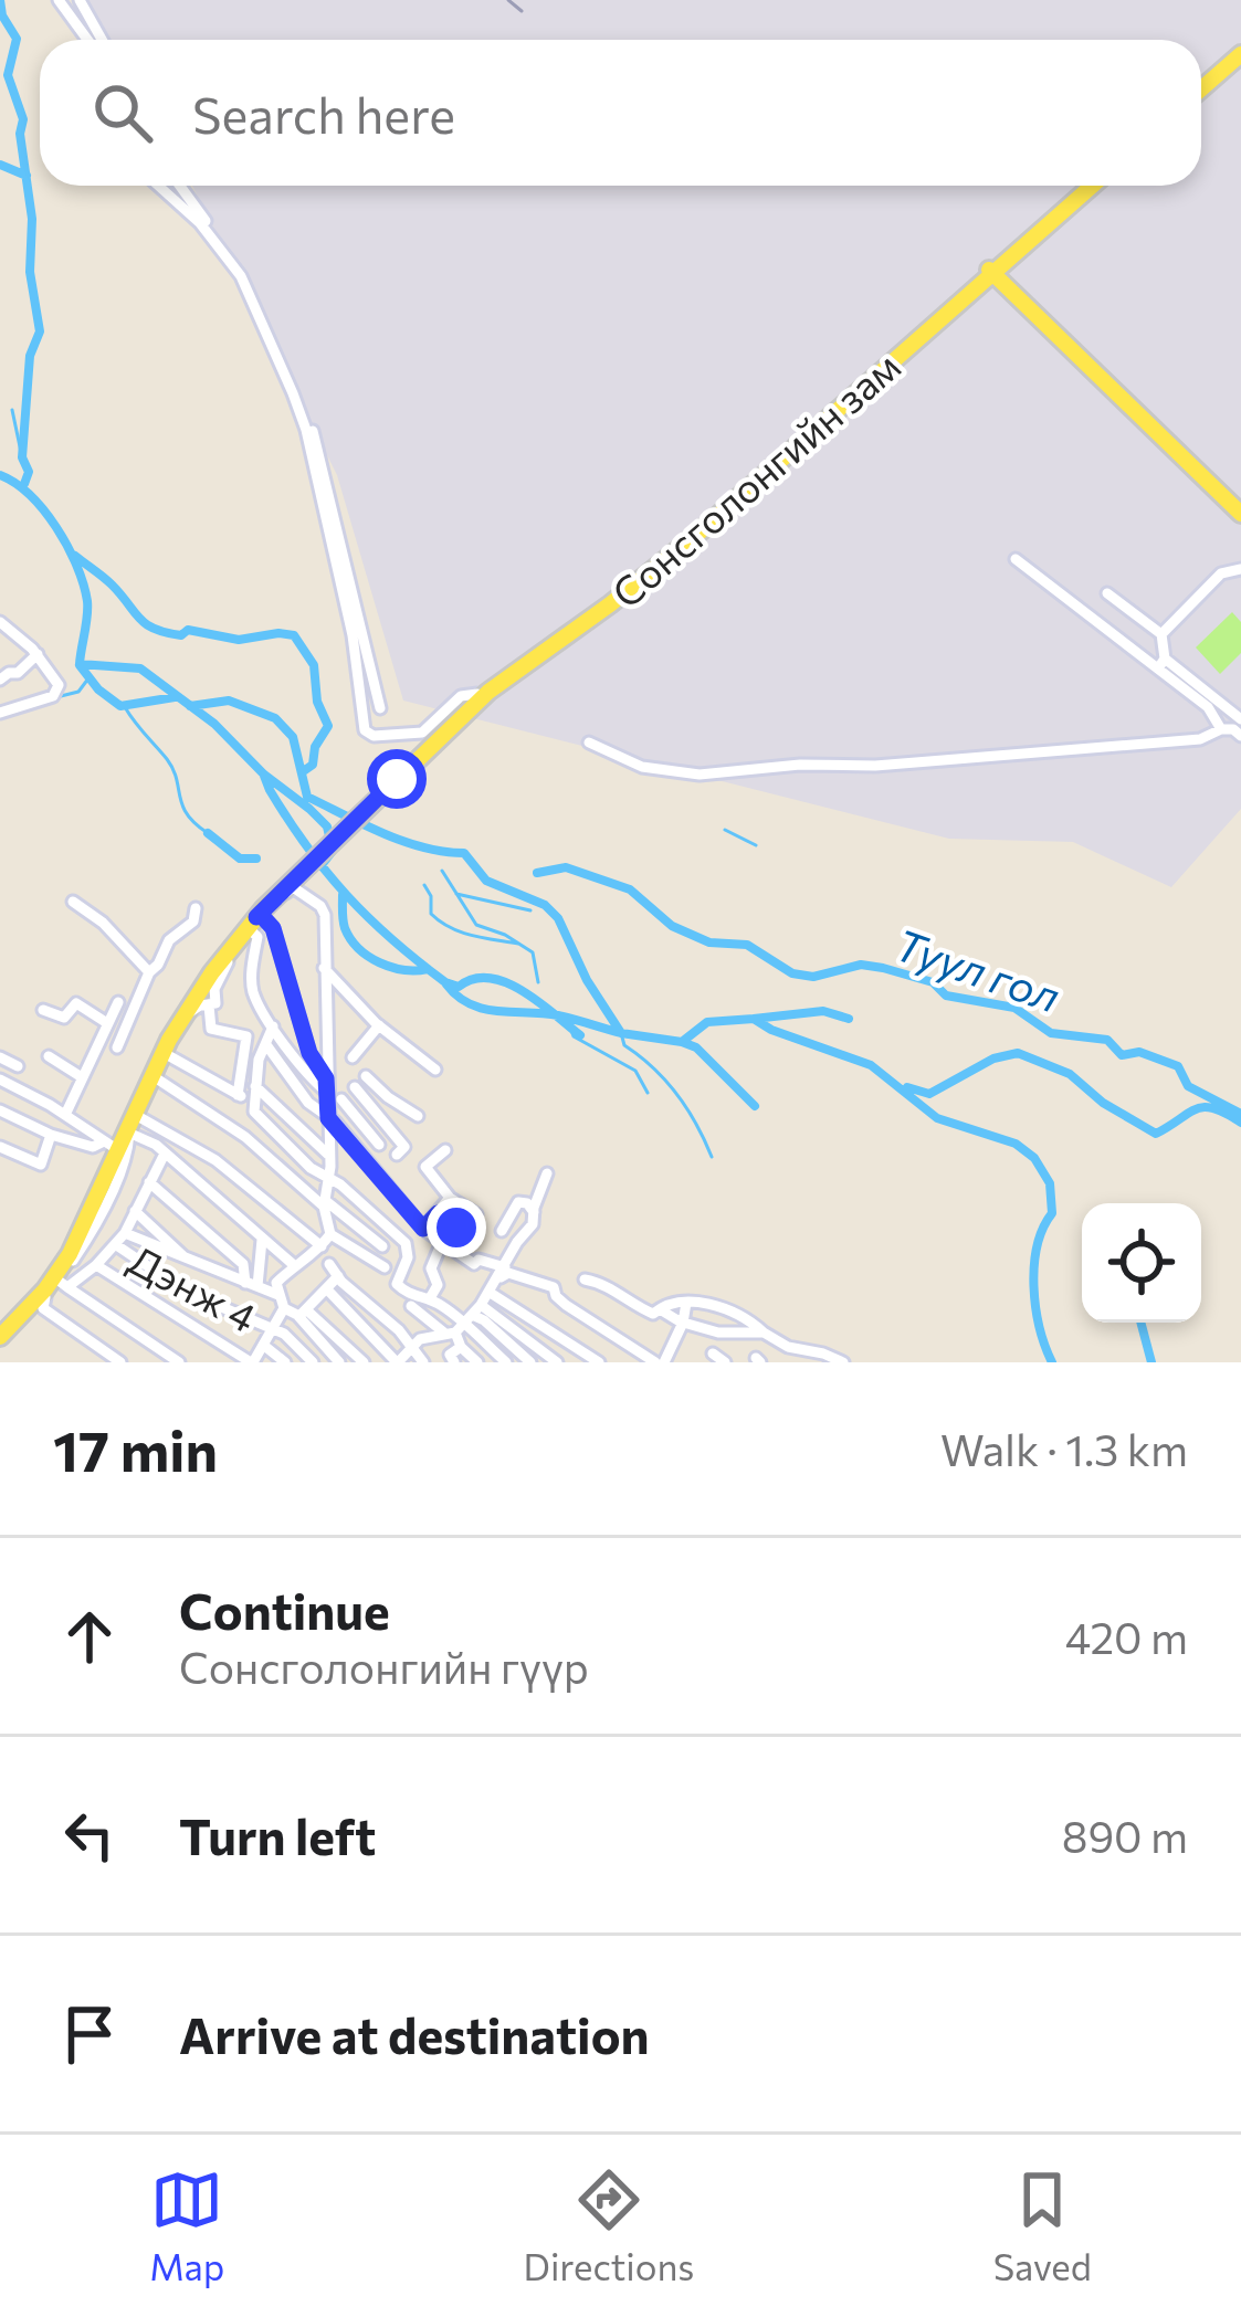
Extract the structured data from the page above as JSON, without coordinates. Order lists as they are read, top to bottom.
{
  "streets": {
    "main road": ["Сонсголонгийн зам"],
    "street": ["Дэнж 4"]
  },
  "water": ["Туул гол"],
  "page": {
    "search": "Search here",
    "heading": ["17 min", "Walk · 1.3 km"],
    "list": [
      ["Continue", "Сонсголонгийн гүүр", "420 m"],
      ["Turn left", "890 m"],
      "Arrive at destination"
    ],
    "nav": ["Map", "Directions", "Saved"]
  }
}
